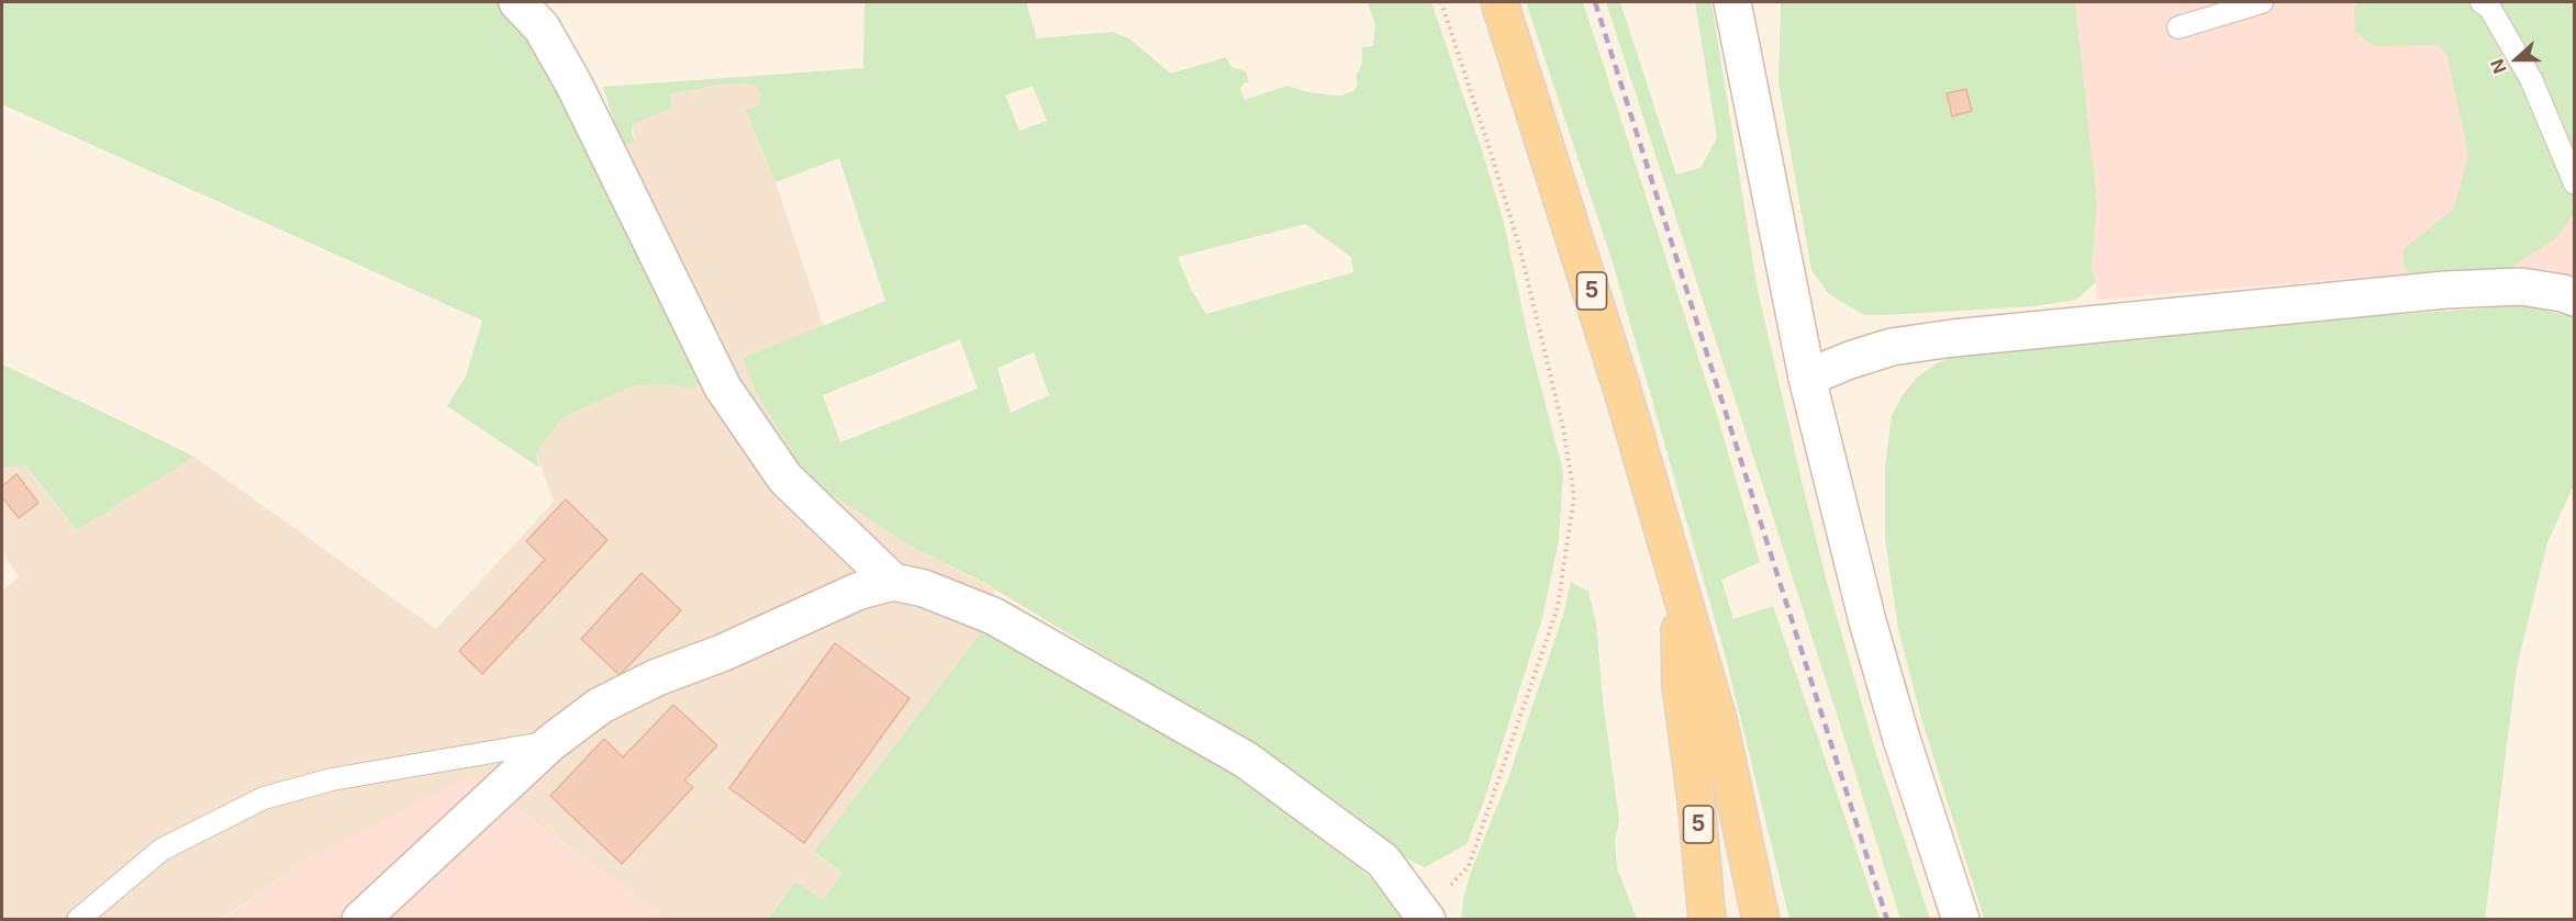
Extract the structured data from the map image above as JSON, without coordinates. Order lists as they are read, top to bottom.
{
  "streets": {
    "main road": ["5"]
  },
  "north": "left"
}
